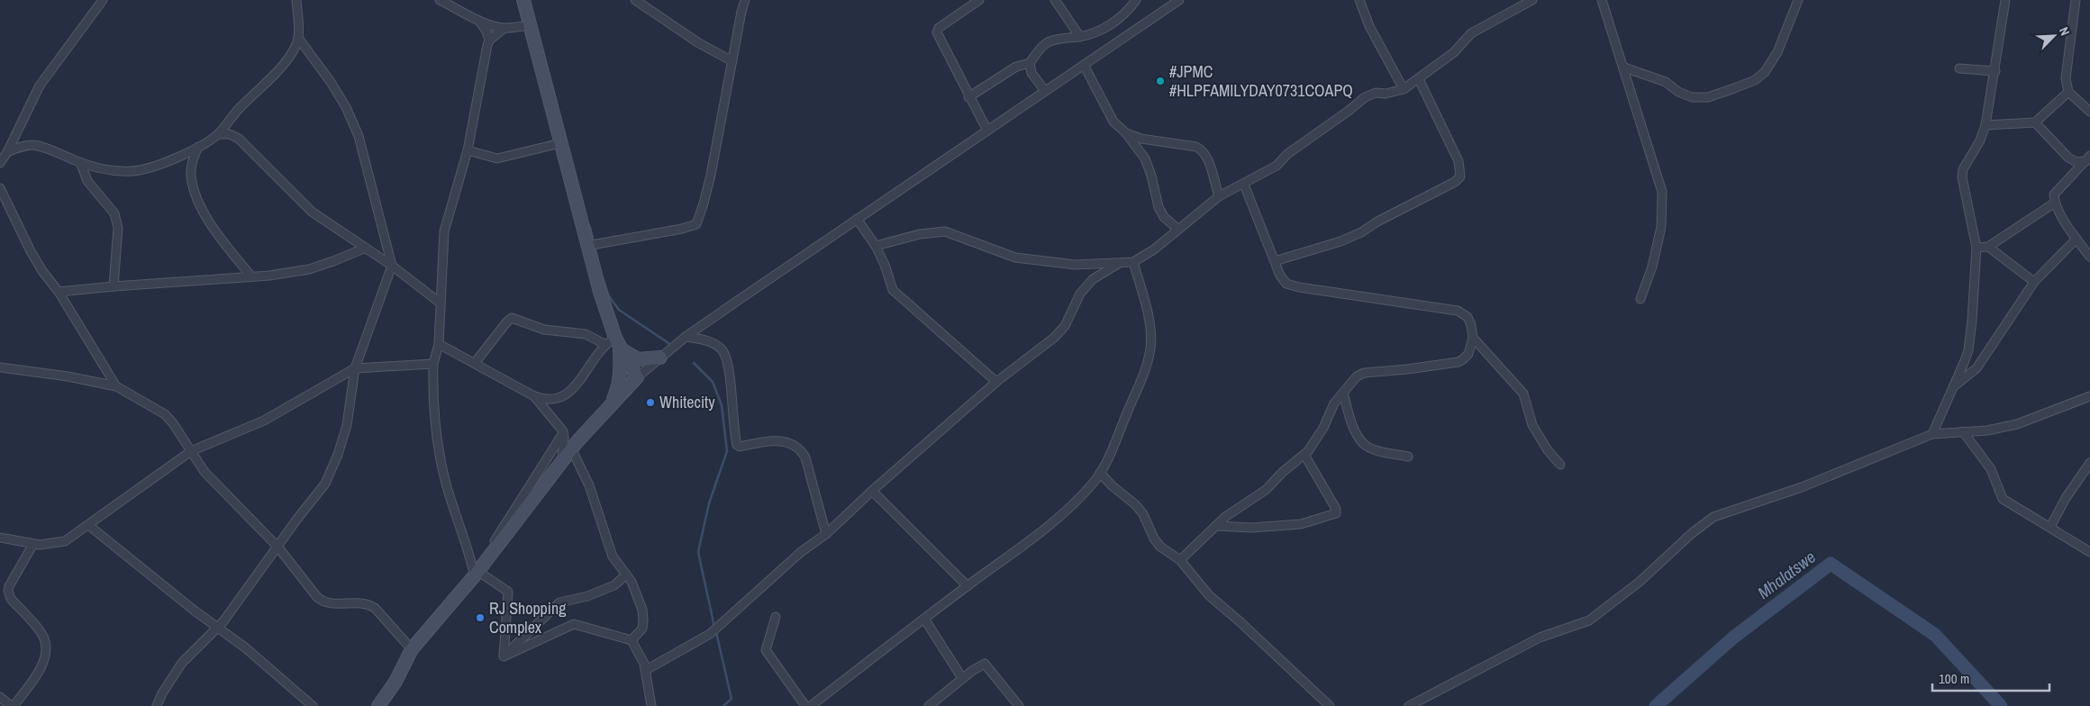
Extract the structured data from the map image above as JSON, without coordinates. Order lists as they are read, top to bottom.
{
  "water": ["Mhalatswe"],
  "places": ["#JPMC #HLPFAMILYDAY0731COAPQ", "Whitecity", "RJ Shopping Complex"],
  "scale_bar": "100 m",
  "north": "top right"
}
